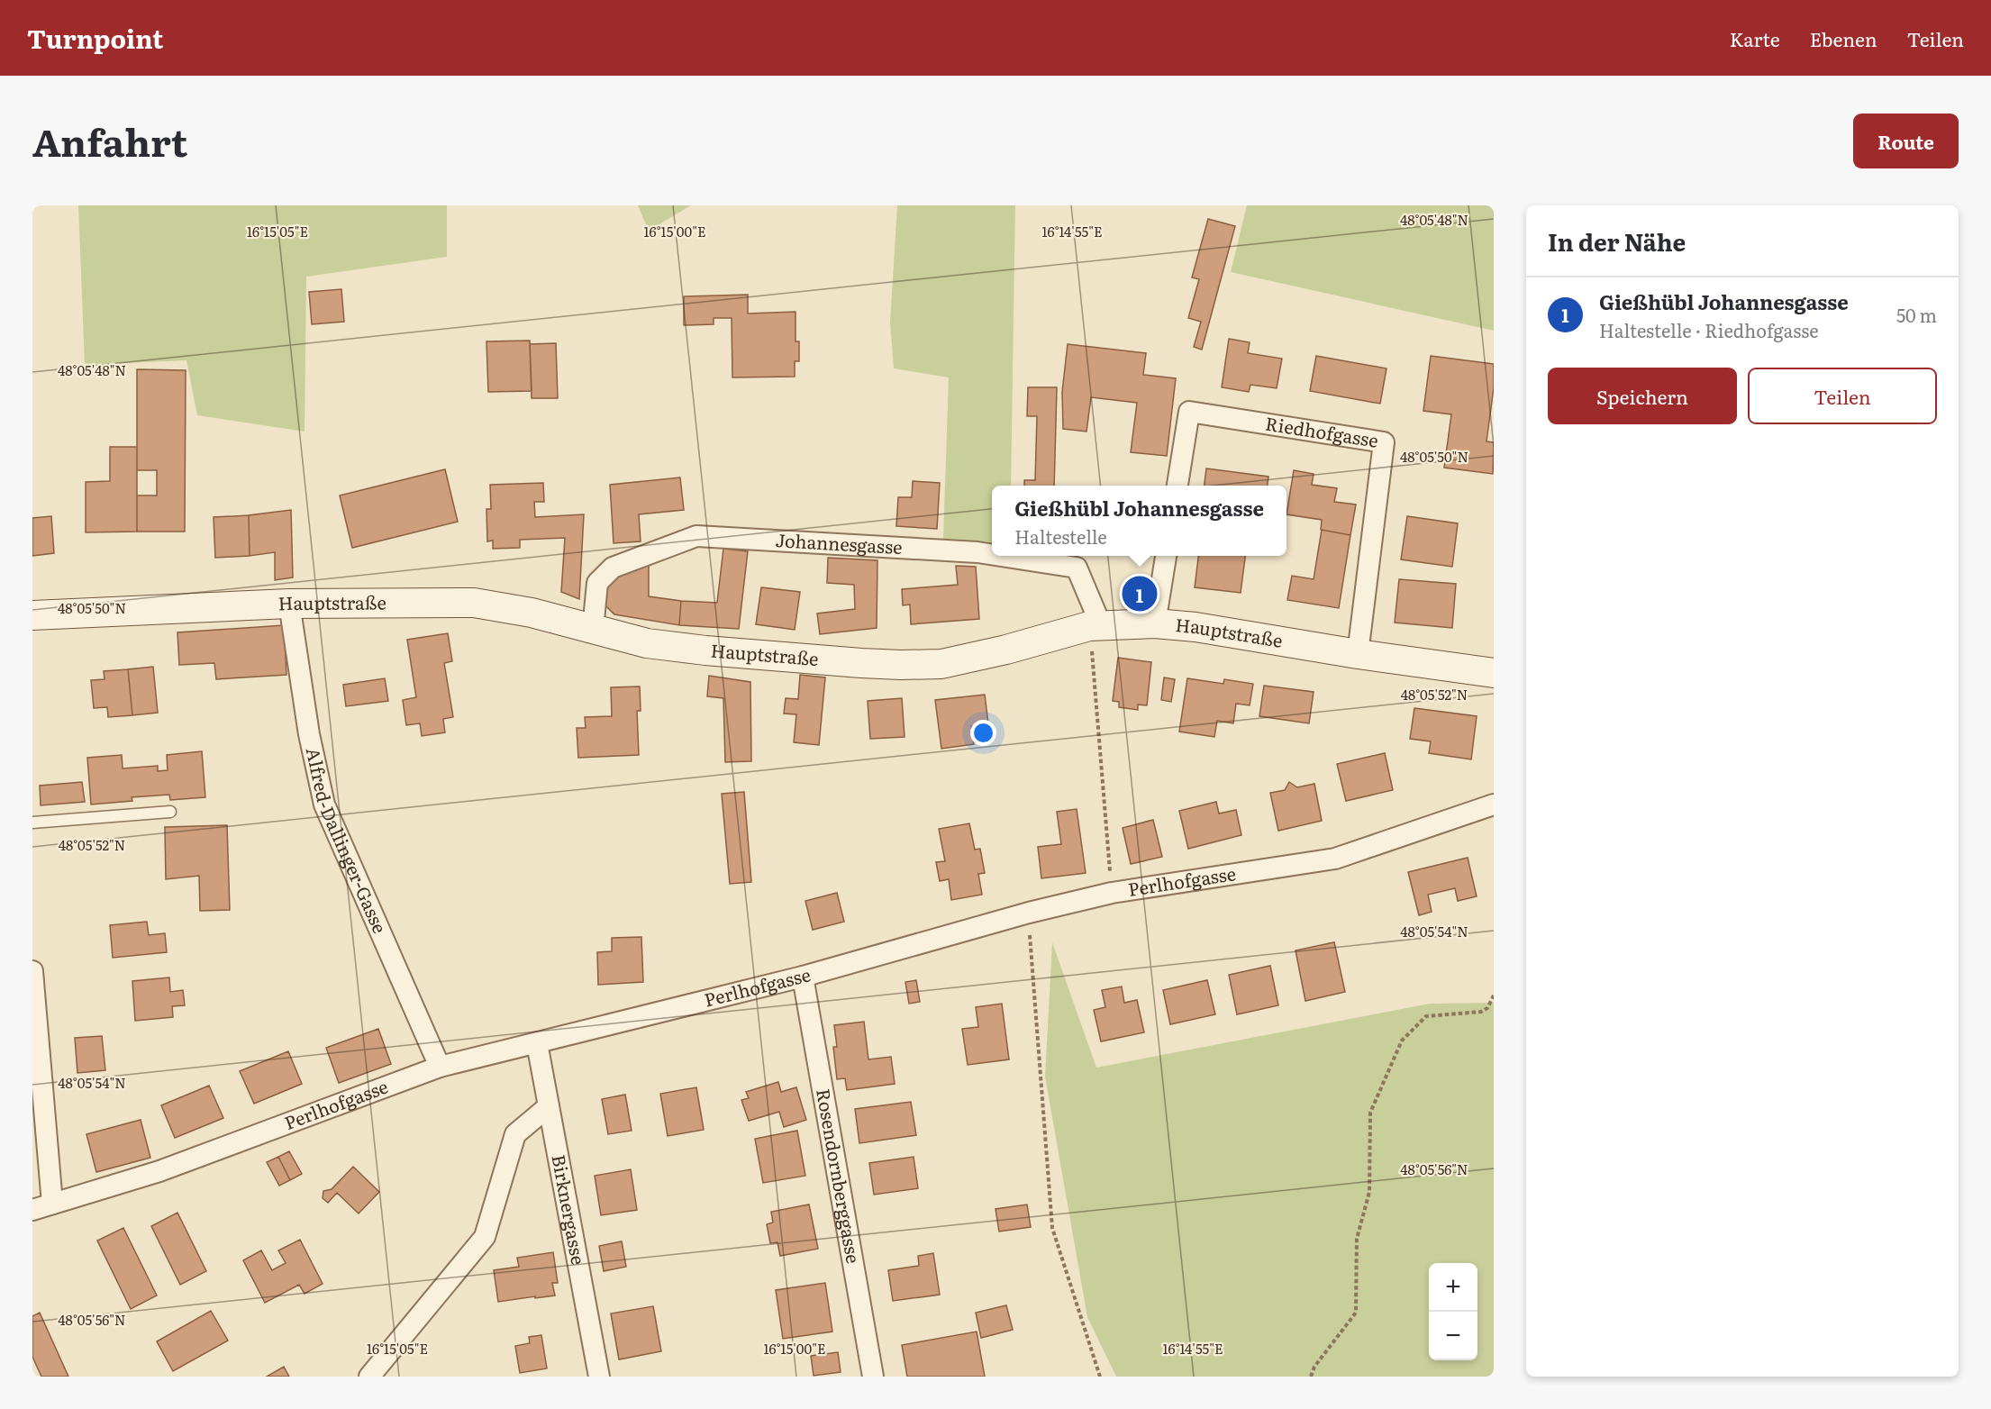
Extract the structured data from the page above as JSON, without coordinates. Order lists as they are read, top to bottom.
{
  "streets": {
    "main road": ["Hauptstraße"],
    "street": [
      "Riedhofgasse",
      "Johannesgasse",
      "Alfred-Dallinger-Gasse",
      "Perlhofgasse",
      "Rosendornberggasse",
      "Birknergasse"
    ]
  },
  "crossings": [
    ["Riedhofgasse", "Hauptstraße"],
    ["Johannesgasse", "Hauptstraße"],
    ["Hauptstraße", "Alfred-Dallinger-Gasse"],
    ["Alfred-Dallinger-Gasse", "Perlhofgasse"],
    ["Perlhofgasse", "Rosendornberggasse"],
    ["Perlhofgasse", "Birknergasse"]
  ],
  "page": {
    "header": "Turnpoint",
    "nav": ["Karte", "Ebenen", "Teilen"],
    "title": "Anfahrt",
    "buttons": [
      "Route",
      ["Speichern", "Teilen"]
    ],
    "heading": "In der Nähe",
    "list": [
      {
        "mark": "1",
        "name": "Gießhübl Johannesgasse",
        "note": "Haltestelle · Riedhofgasse",
        "value": "50 m"
      }
    ],
    "popup": ["Gießhübl Johannesgasse", "Haltestelle"],
    "pins": "1",
    "map_buttons": ["+", "−"]
  },
  "coordinates": [
    "48°05'48\"N",
    "16°15'05\"E",
    "16°15'00\"E",
    "16°14'55\"E",
    "48°05'50\"N",
    "48°05'52\"N",
    "48°05'54\"N",
    "48°05'56\"N"
  ]
}
